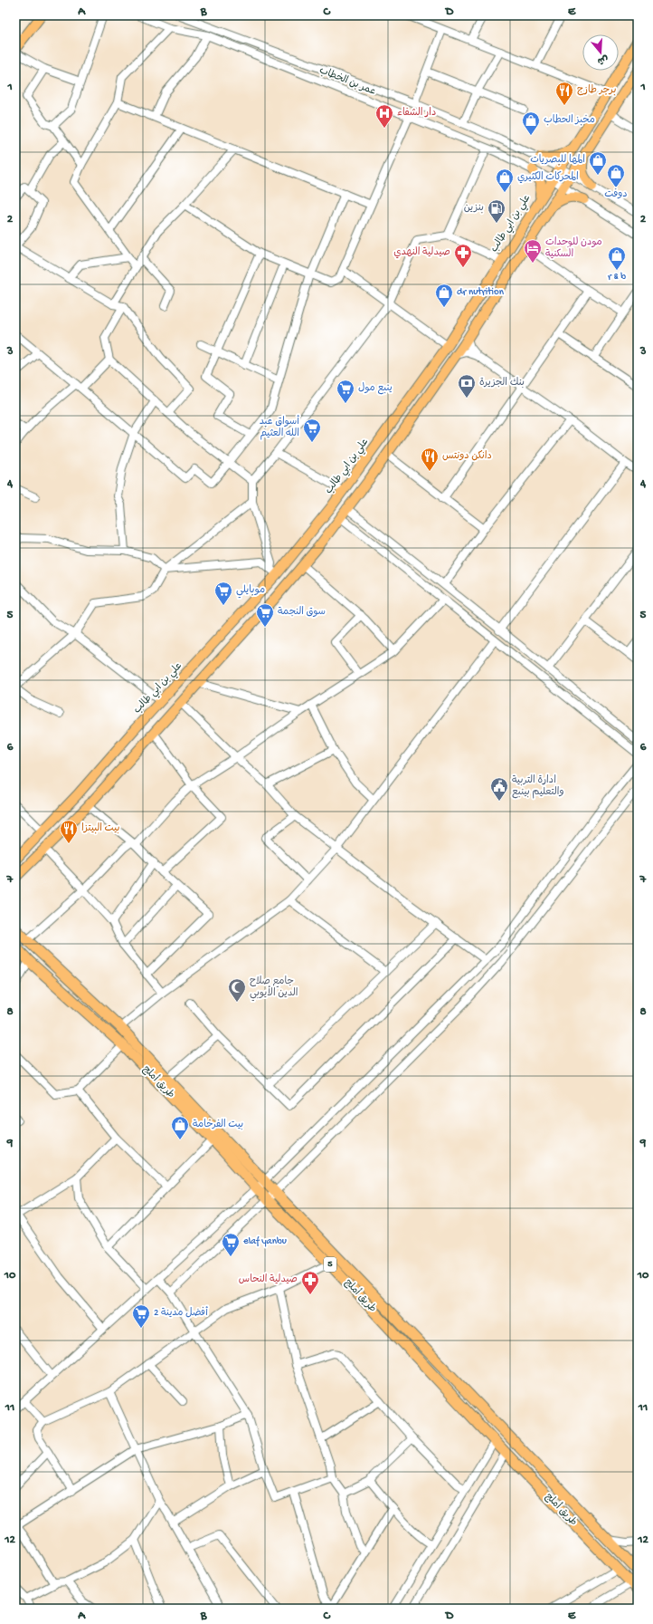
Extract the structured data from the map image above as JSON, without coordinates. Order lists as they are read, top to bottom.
{
  "streets": {
    "highway": ["طريق أملج", "5"],
    "main road": ["علي بن ابي طالب"],
    "street": ["عمر بن الخطاب"]
  },
  "crossings": [
    ["عمر بن الخطاب", "علي بن ابي طالب"]
  ],
  "places": {
    "restaurant": ["برجر طازج", "دانكن دونتس", "بيت البيتزا"],
    "hospital": ["دار الشفاء"],
    "shop": [
      "مخبز الحطاب",
      "المها للبصريات",
      "دوفت",
      "المحركات الكثيري",
      "r & b",
      "dr nutrition",
      "بيت الفرخامة"
    ],
    "fuel station": ["بنزين"],
    "hotel": ["مودن للوحدات السكنية"],
    "pharmacy": ["صيدلية النهدي", "صيدلية النحاس"],
    "bank": ["بنك الجزيرة"],
    "supermarket": [
      "ينبع مول",
      "أسواق عبد الله العثيم",
      "موبايلي",
      "سوق النجمة",
      "elaf yanbu",
      "2 أفضل مدينة"
    ],
    "public building": ["ادارة التربية والتعليم بينبع"],
    "mosque": ["جامع صلاح الدين الأيوبي"]
  },
  "north": "bottom",
  "grid": {
    "columns": [
      "A",
      "B",
      "C",
      "D",
      "E"
    ],
    "rows": [
      "1",
      "2",
      "3",
      "4",
      "5",
      "6",
      "7",
      "8",
      "9",
      "10",
      "11",
      "12"
    ]
  }
}
